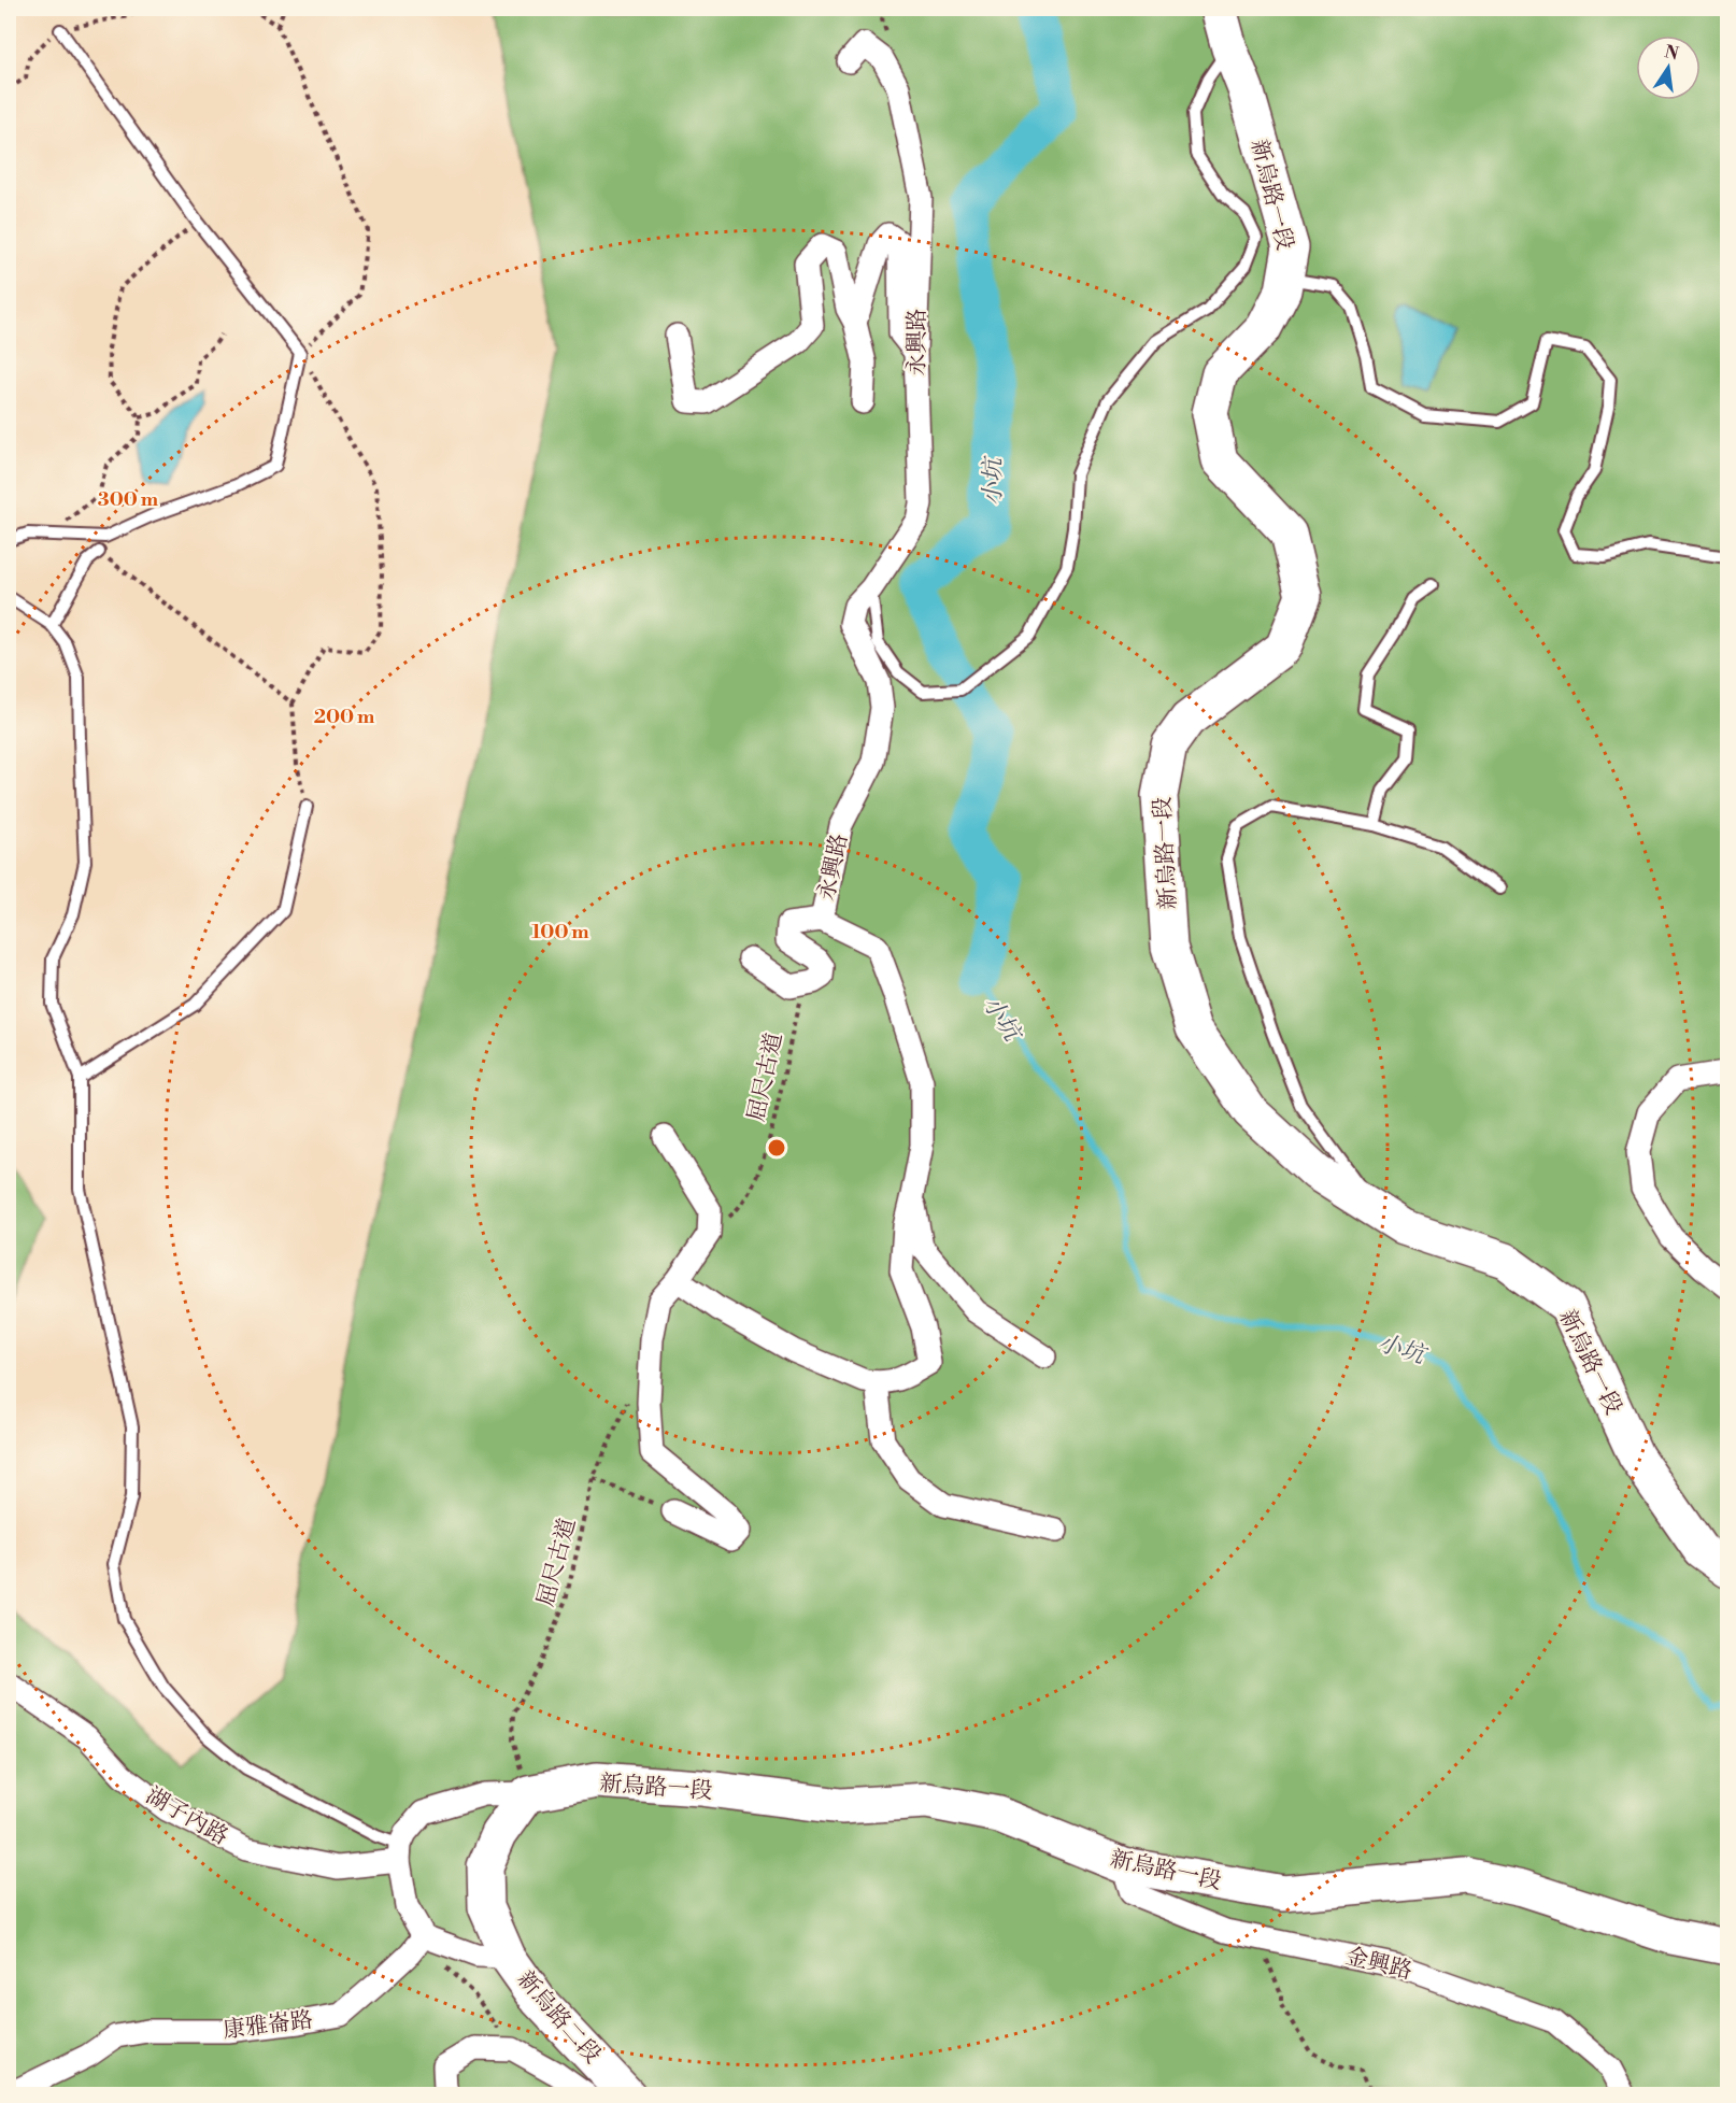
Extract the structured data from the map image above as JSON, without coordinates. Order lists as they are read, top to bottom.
{
  "streets": {
    "main road": ["新烏路一段", "新烏路二段"],
    "street": [
      "永興路",
      "湖子內路",
      "金興路",
      "康雅崙路"
    ],
    "path": ["屈尺古道"]
  },
  "crossings": [
    ["新烏路一段", "屈尺古道"],
    ["新烏路一段", "金興路"],
    ["新烏路一段", "新烏路二段"],
    ["屈尺古道", "新烏路二段"]
  ],
  "water": ["小坑"],
  "north": "top",
  "rings": ["300 m", "200 m", "100 m"]
}
